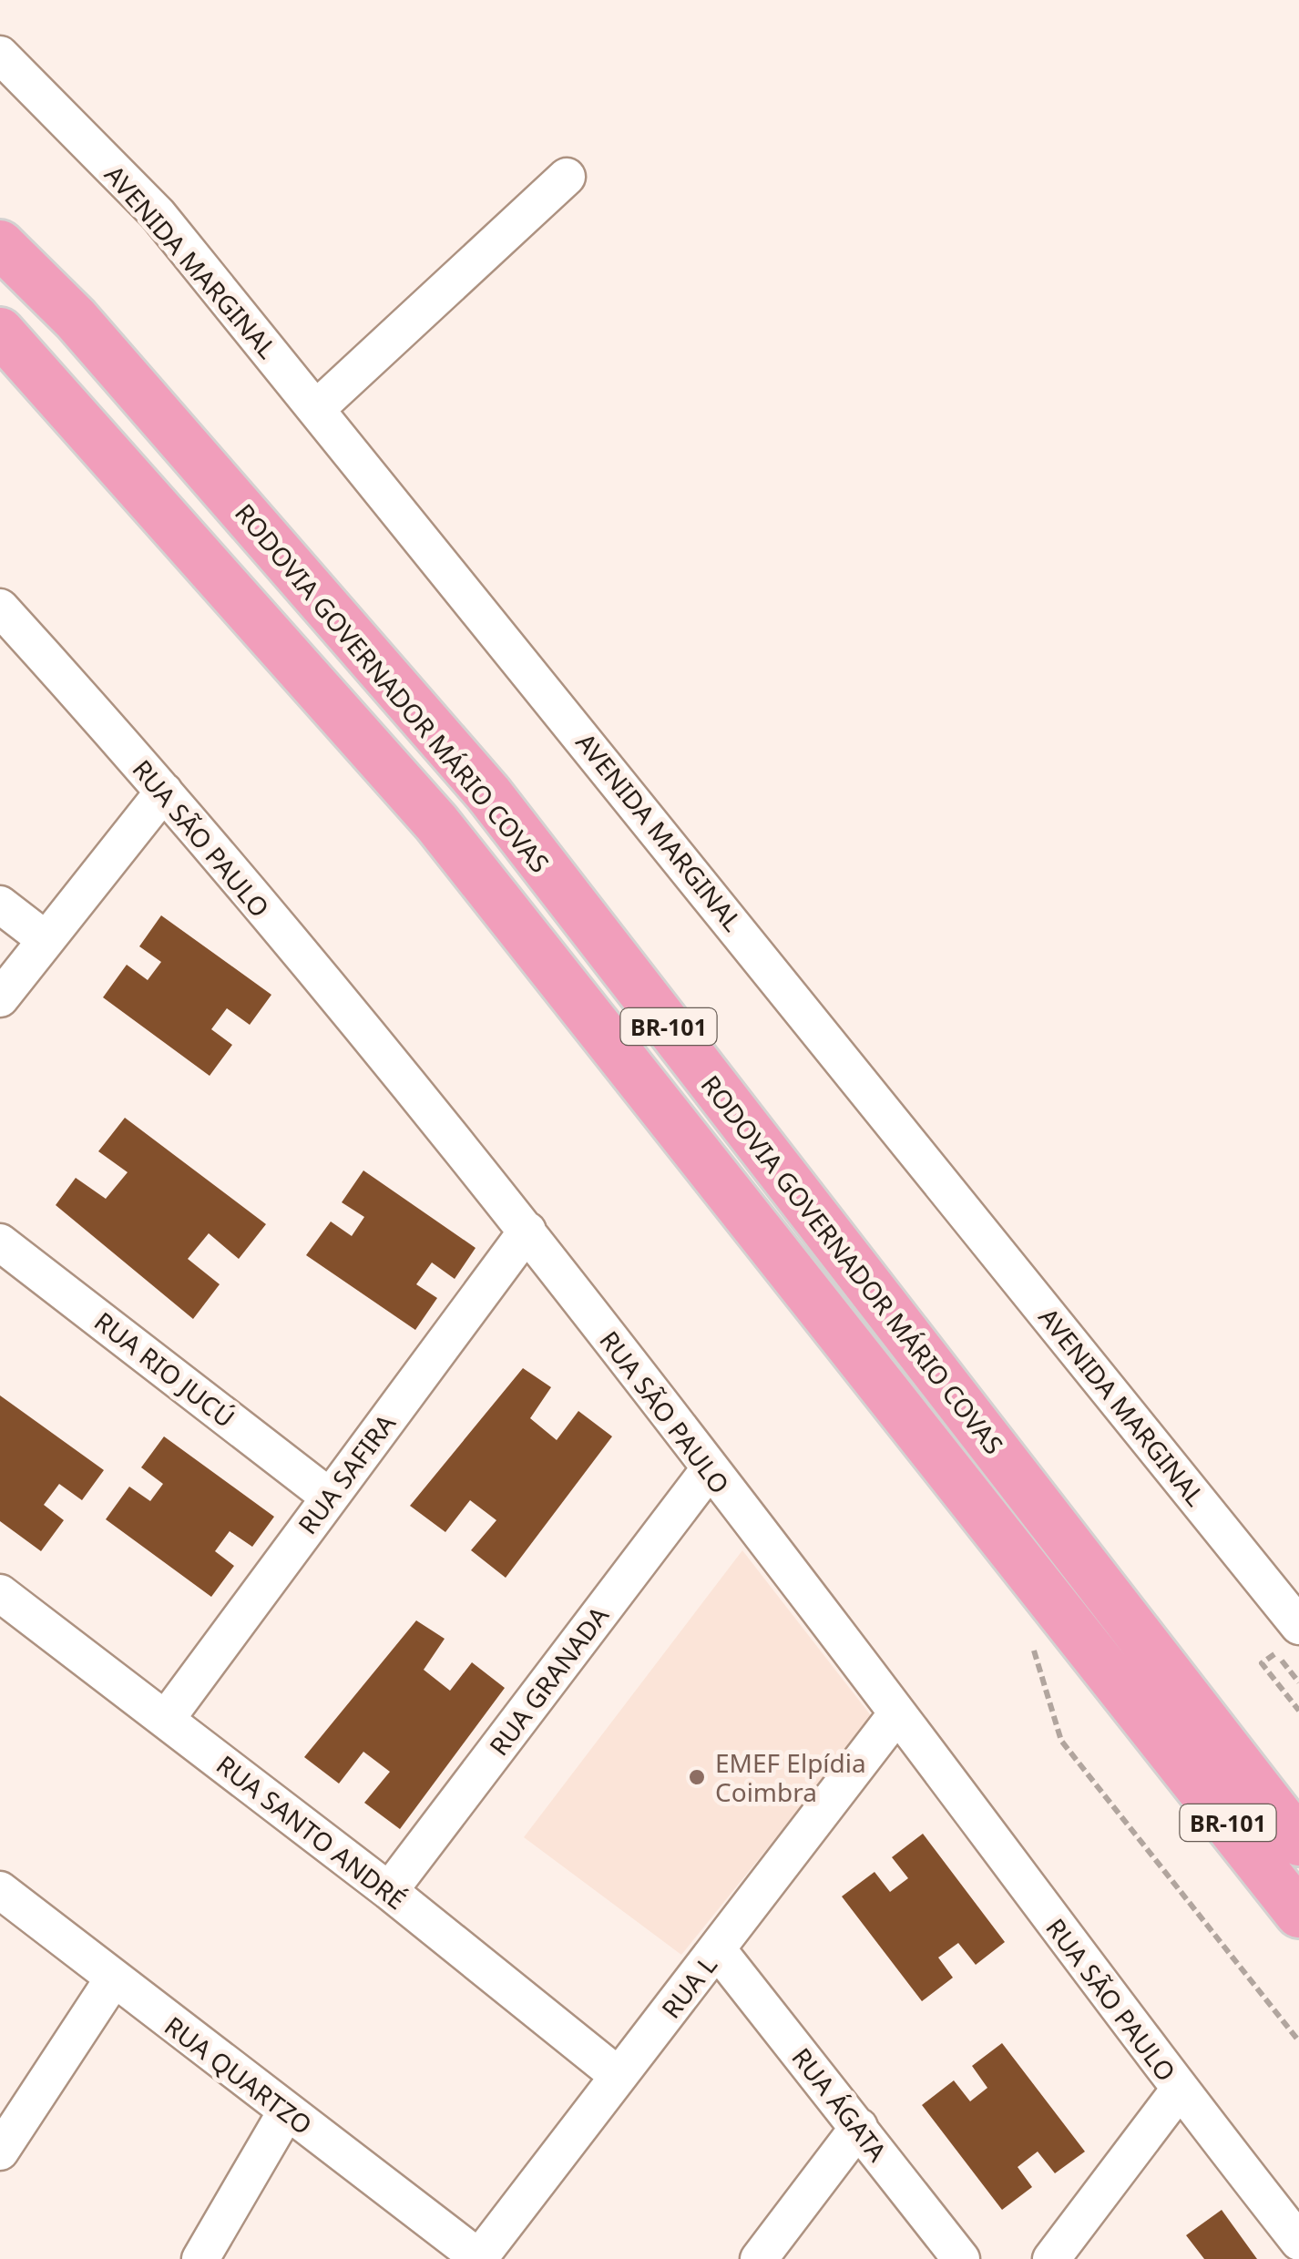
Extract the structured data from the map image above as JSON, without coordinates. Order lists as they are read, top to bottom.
{
  "streets": {
    "main road": ["RODOVIA GOVERNADOR MÁRIO COVAS", "BR-101"],
    "street": [
      "AVENIDA MARGINAL",
      "RUA SÃO PAULO",
      "RUA RIO JUCÚ",
      "RUA SAFIRA",
      "RUA GRANADA",
      "RUA SANTO ANDRÉ",
      "RUA L",
      "RUA QUARTZO",
      "RUA ÁGATA"
    ]
  },
  "crossings": [
    ["RUA SÃO PAULO", "RUA SAFIRA"],
    ["RUA SÃO PAULO", "RUA GRANADA"],
    ["RUA SÃO PAULO", "RUA L"],
    ["RUA RIO JUCÚ", "RUA SAFIRA"],
    ["RUA SAFIRA", "RUA SANTO ANDRÉ"],
    ["RUA GRANADA", "RUA SANTO ANDRÉ"],
    ["RUA SANTO ANDRÉ", "RUA L"],
    ["RUA L", "RUA QUARTZO"],
    ["RUA L", "RUA ÁGATA"]
  ],
  "places": ["EMEF Elpídia Coimbra"]
}
